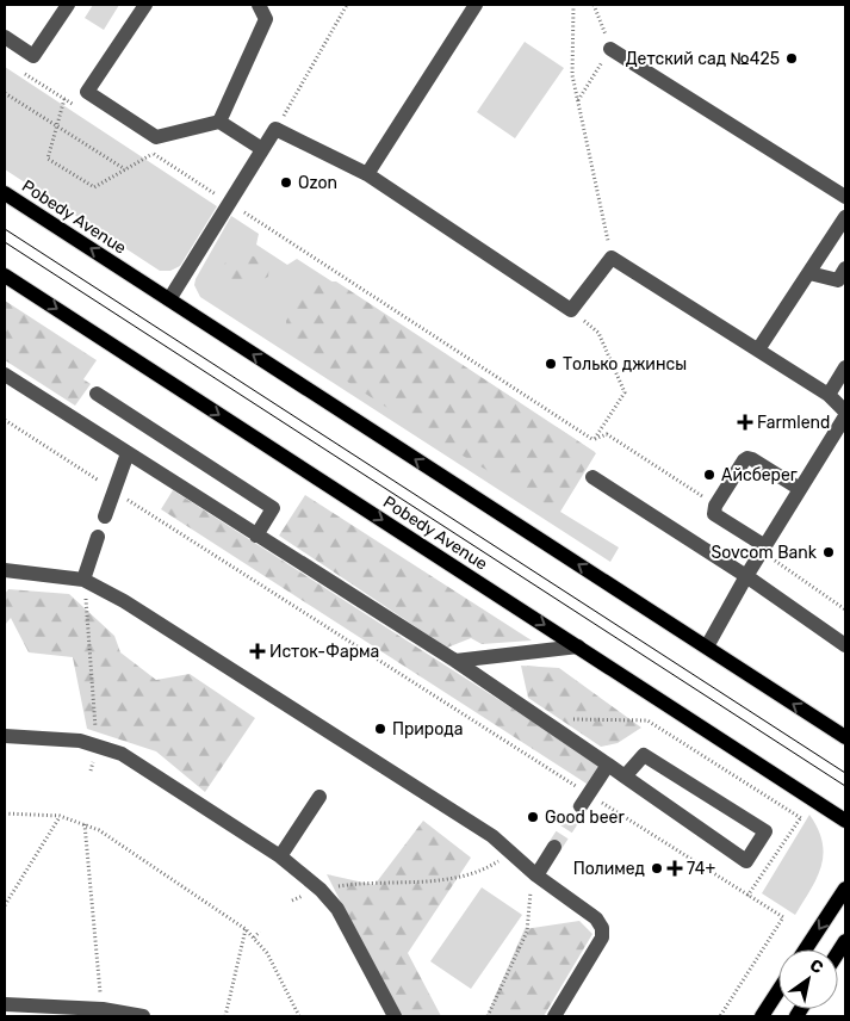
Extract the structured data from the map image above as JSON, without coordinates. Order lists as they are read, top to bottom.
{
  "streets": {
    "main road": ["Pobedy Avenue"]
  },
  "places": {
    "other": [
      "Детский сад №425",
      "Ozon",
      "Только джинсы",
      "Айсберег",
      "Sovcom Bank",
      "Природа",
      "Good beer",
      "Полимед"
    ],
    "health": ["Farmlend", "Исток-Фарма", "74+"]
  },
  "north": "top right"
}
